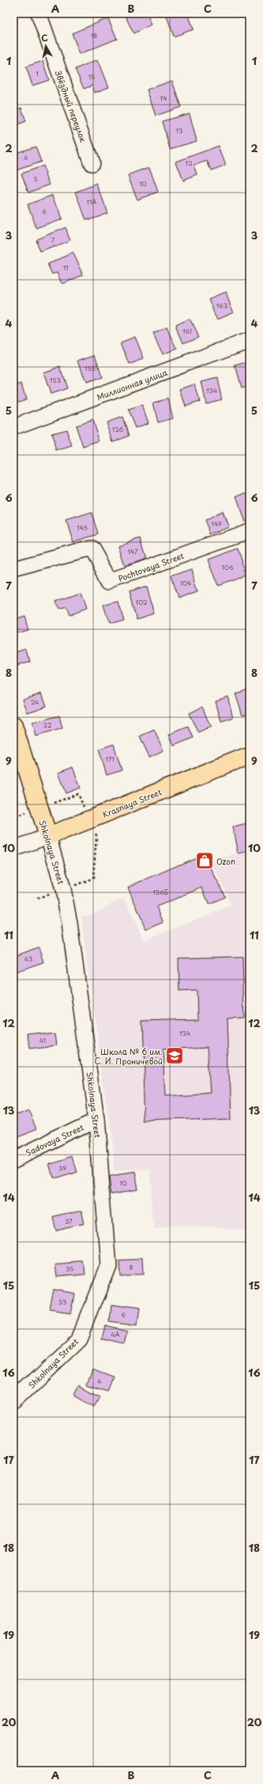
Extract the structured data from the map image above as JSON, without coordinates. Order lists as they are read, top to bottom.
{
  "streets": {
    "main road": ["Krasnaya Street", "Shkolnaya Street"],
    "street": [
      "Звёздный переулок",
      "Миллионная улица",
      "Pochtovaya Street",
      "Sadovaya Street"
    ]
  },
  "crossings": [
    ["Krasnaya Street", "Shkolnaya Street"],
    ["Shkolnaya Street", "Sadovaya Street"]
  ],
  "places": {
    "shop": ["Ozon"],
    "school or university": ["Школа № 6 им. С. И. Проничевой"]
  },
  "house_numbers": [
    "18",
    "1",
    "15",
    "14",
    "13",
    "4",
    "12",
    "5",
    "10",
    "11А",
    "6",
    "7",
    "11",
    "163",
    "161",
    "155",
    "153",
    "134",
    "126",
    "149",
    "145",
    "147",
    "106",
    "104",
    "102",
    "24",
    "22",
    "171",
    "136Б",
    "43",
    "134",
    "41",
    "39",
    "10",
    "37",
    "8",
    "35",
    "33",
    "6",
    "4А",
    "4"
  ],
  "north": "top",
  "grid": {
    "columns": ["A", "B", "C"],
    "rows": [
      "1",
      "2",
      "3",
      "4",
      "5",
      "6",
      "7",
      "8",
      "9",
      "10",
      "11",
      "12",
      "13",
      "14",
      "15",
      "16",
      "17",
      "18",
      "19",
      "20"
    ]
  }
}
